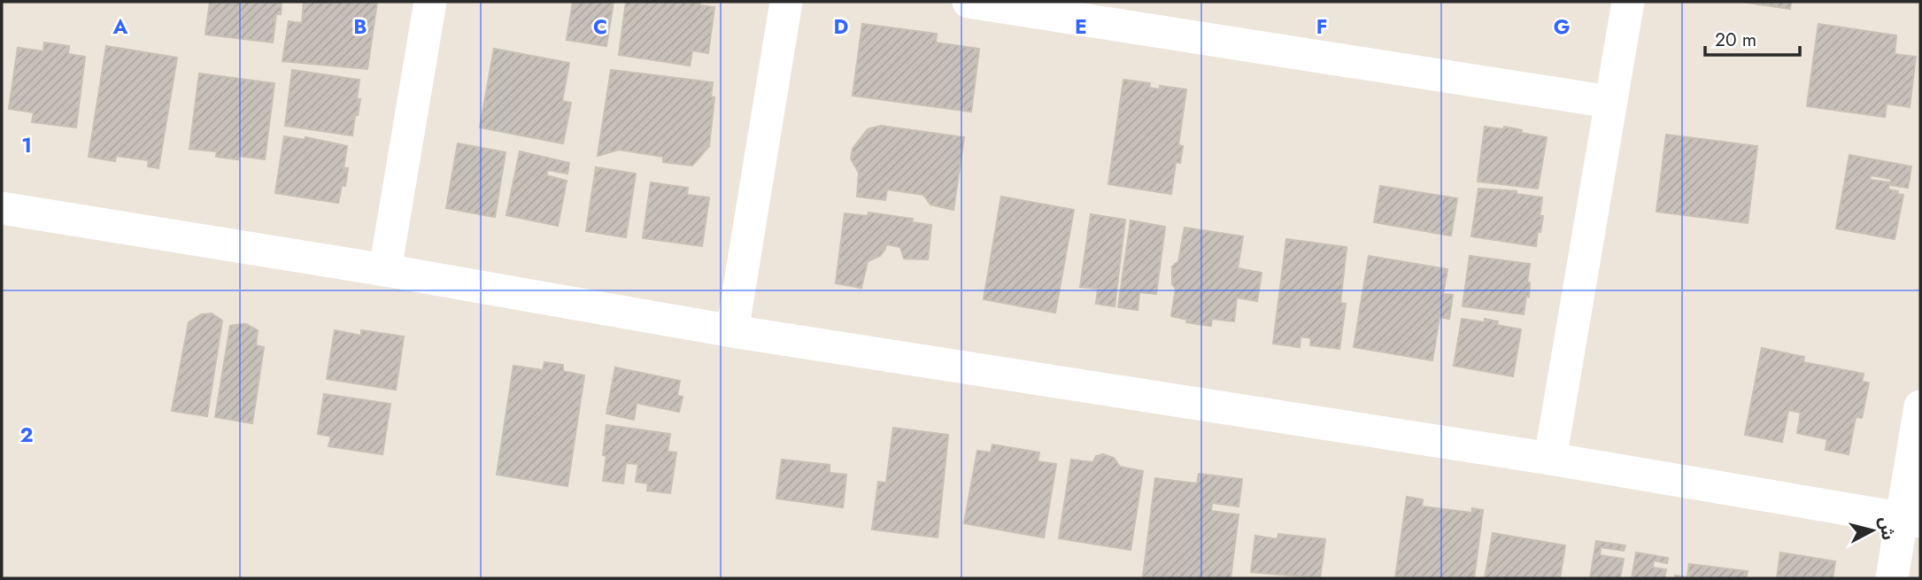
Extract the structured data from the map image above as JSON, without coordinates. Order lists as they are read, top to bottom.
{
  "scale_bar": "20 m",
  "north": "right",
  "grid": {
    "columns": [
      "A",
      "B",
      "C",
      "D",
      "E",
      "F",
      "G"
    ],
    "rows": ["1", "2"]
  }
}
